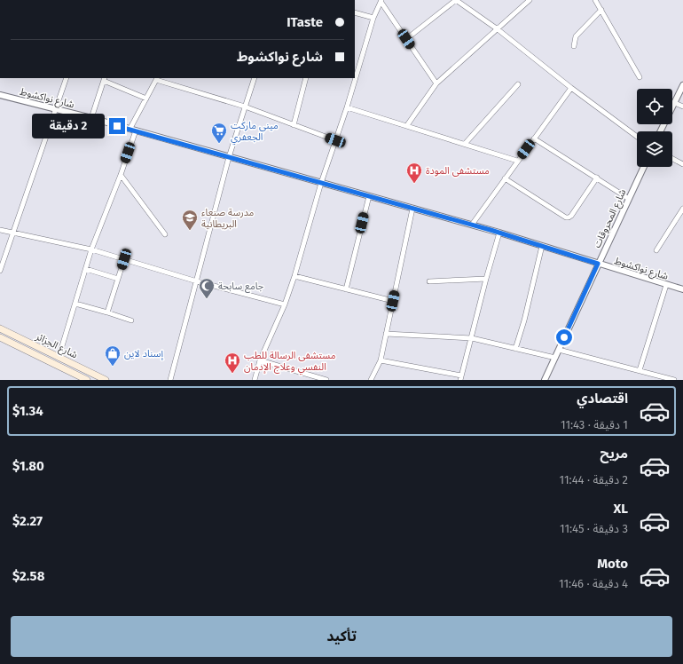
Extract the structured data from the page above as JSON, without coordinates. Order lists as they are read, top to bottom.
{
  "streets": {
    "main road": ["شارع الجزائر"],
    "street": ["شارع نواكشوط", "شارع المحروقات"]
  },
  "crossings": [
    ["شارع نواكشوط", "شارع المحروقات"]
  ],
  "places": {
    "supermarket": ["ميني ماركت الجعفري"],
    "hospital": ["مستشفى المودة", "مستشفى الرسالة للطب النفسي وعلاج الإدمان"],
    "school or university": ["مدرسة صنعاء البريطانية"],
    "mosque": ["جامع سابحة"],
    "shop": ["إسناد لاين"]
  },
  "page": {
    "banner": ["ITaste", "شارع نواكشوط"],
    "bubble": "2 دقيقة",
    "list": [
      {
        "name": "اقتصادي",
        "note": "1 دقيقة · 11:43",
        "value": "$1.34"
      },
      {
        "name": "مريح",
        "note": "2 دقيقة · 11:44",
        "value": "$1.80"
      },
      {
        "name": "XL",
        "note": "3 دقيقة · 11:45",
        "value": "$2.27"
      },
      {
        "name": "Moto",
        "note": "4 دقيقة · 11:46",
        "value": "$2.58"
      }
    ],
    "buttons": "تأكيد"
  }
}
